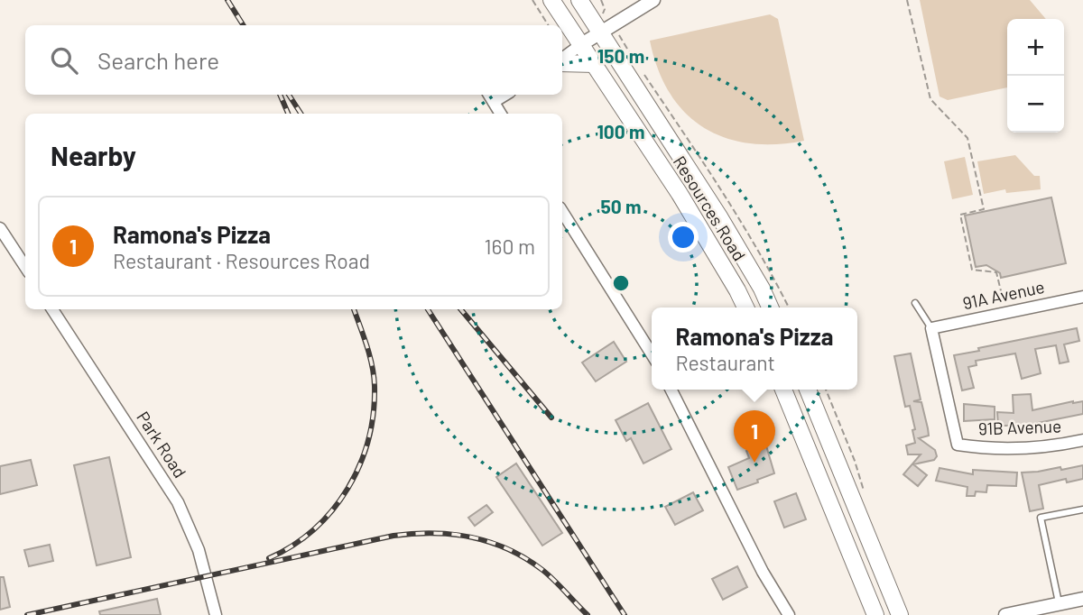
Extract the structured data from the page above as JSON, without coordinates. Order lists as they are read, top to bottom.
{
  "streets": {
    "main road": ["Resources Road"],
    "street": ["91A Avenue", "91B Avenue", "Park Road"]
  },
  "crossings": [
    ["91A Avenue", "91B Avenue"]
  ],
  "page": {
    "map_buttons": ["+", "−"],
    "search": "Search here",
    "heading": "Nearby",
    "list": [
      {
        "mark": "1",
        "name": "Ramona's Pizza",
        "note": "Restaurant · Resources Road",
        "value": "160 m"
      }
    ],
    "popup": ["Ramona's Pizza", "Restaurant"],
    "pins": "1"
  },
  "rings": ["150 m", "100 m", "50 m"]
}
